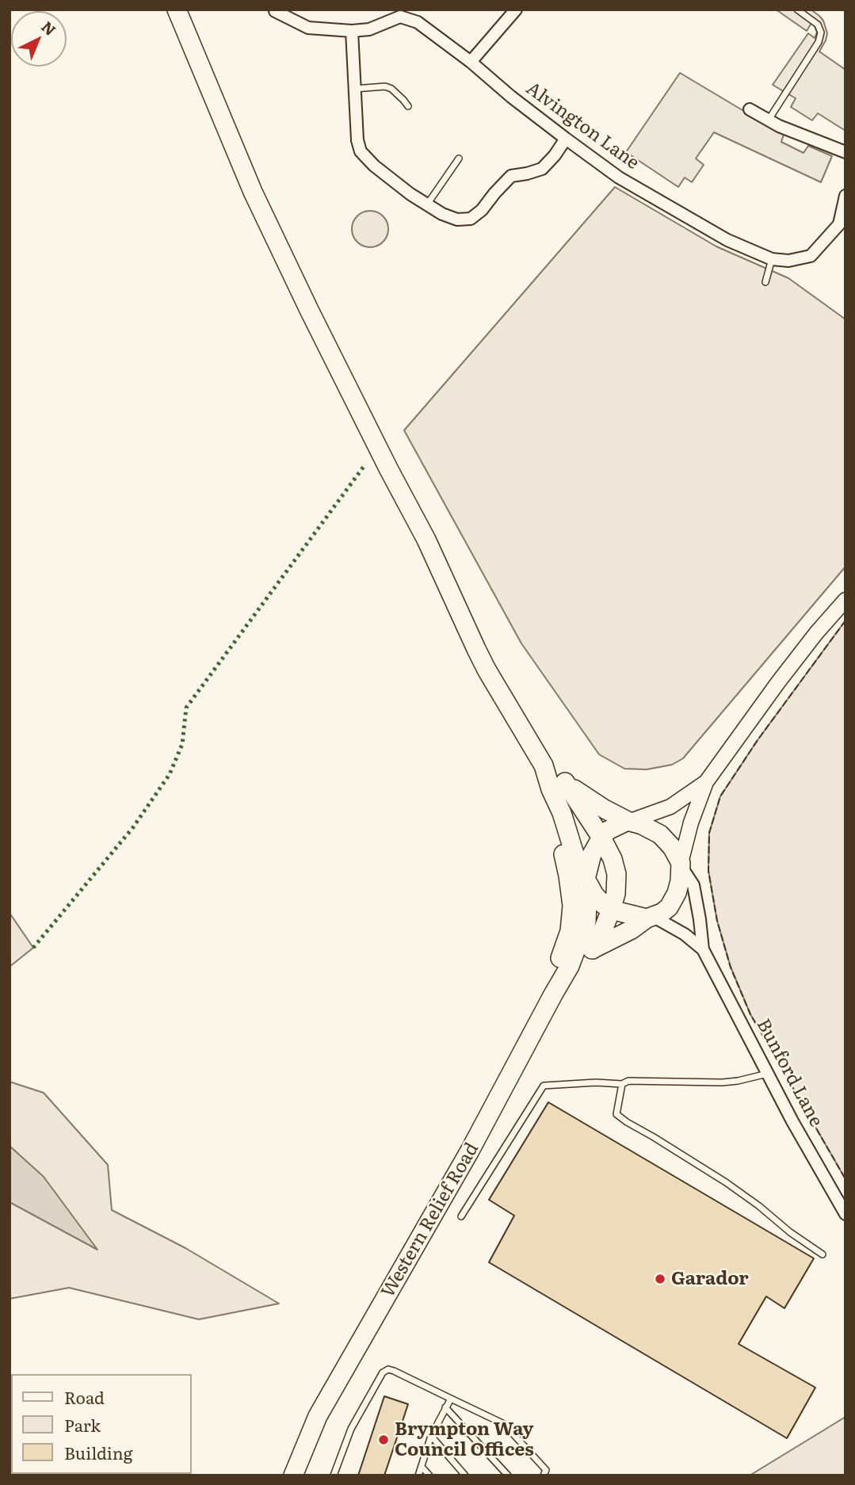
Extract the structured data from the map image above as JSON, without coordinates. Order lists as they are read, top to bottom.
{
  "streets": {
    "highway": ["Western Relief Road"],
    "street": ["Alvington Lane", "Bunford Lane"]
  },
  "crossings": [
    ["Bunford Lane", "Western Relief Road"]
  ],
  "places": ["Garador", "Brympton Way Council Offices"],
  "legend": ["Road", "Park", "Building"],
  "north": "top right"
}
